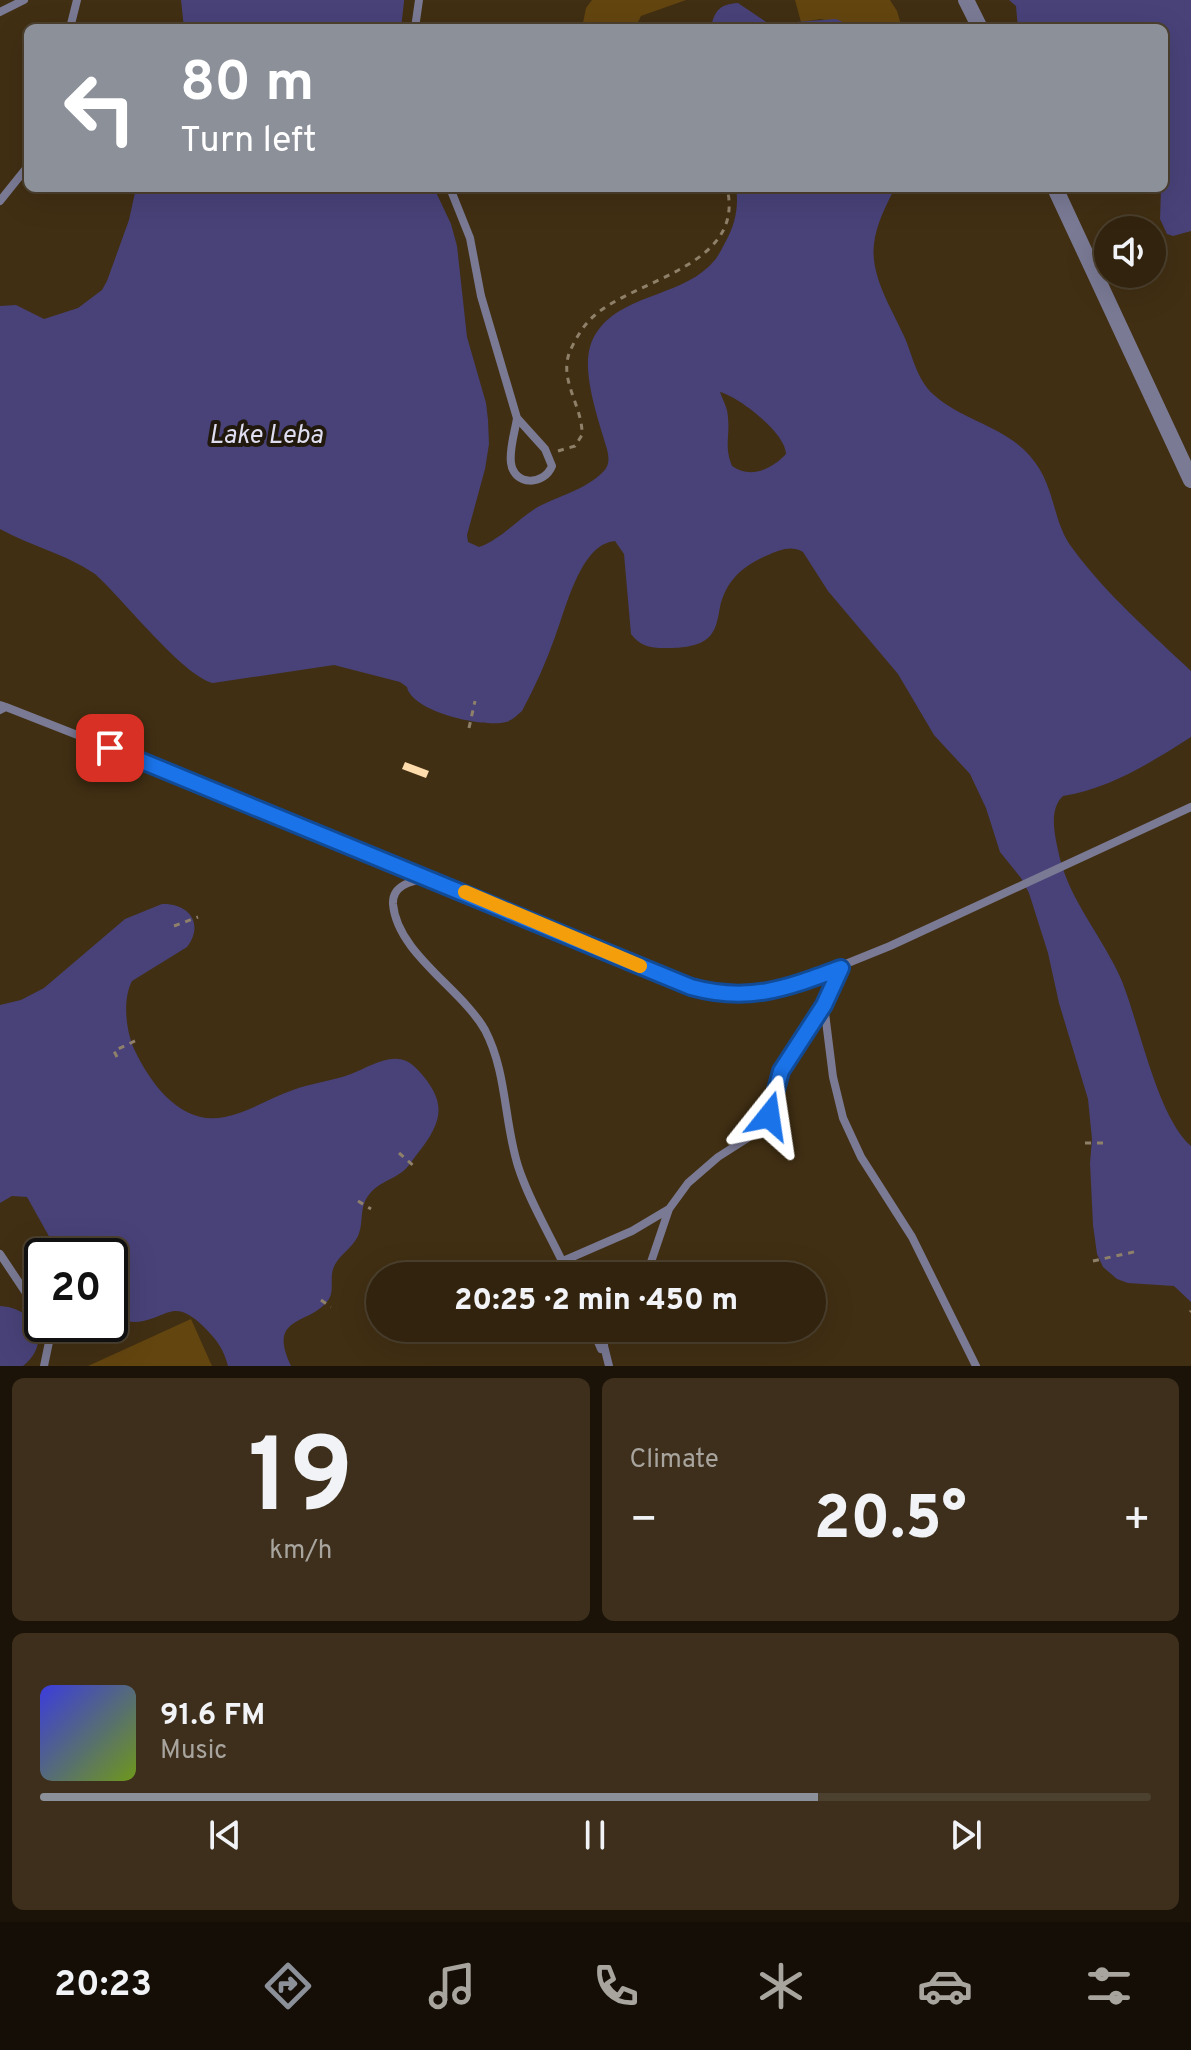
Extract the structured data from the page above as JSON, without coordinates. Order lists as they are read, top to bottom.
{
  "water": ["Lake Leba"],
  "page": {
    "turn": ["80 m", "Turn left"],
    "limit": "20",
    "trip": "20:25 · 2 min · 450 m",
    "tile": [
      ["19", "km/h"],
      "Climate"
    ],
    "heat": ["−", "20.5°", "+"],
    "song": ["91.6 FM", "Music"],
    "tabs": "20:23"
  }
}
